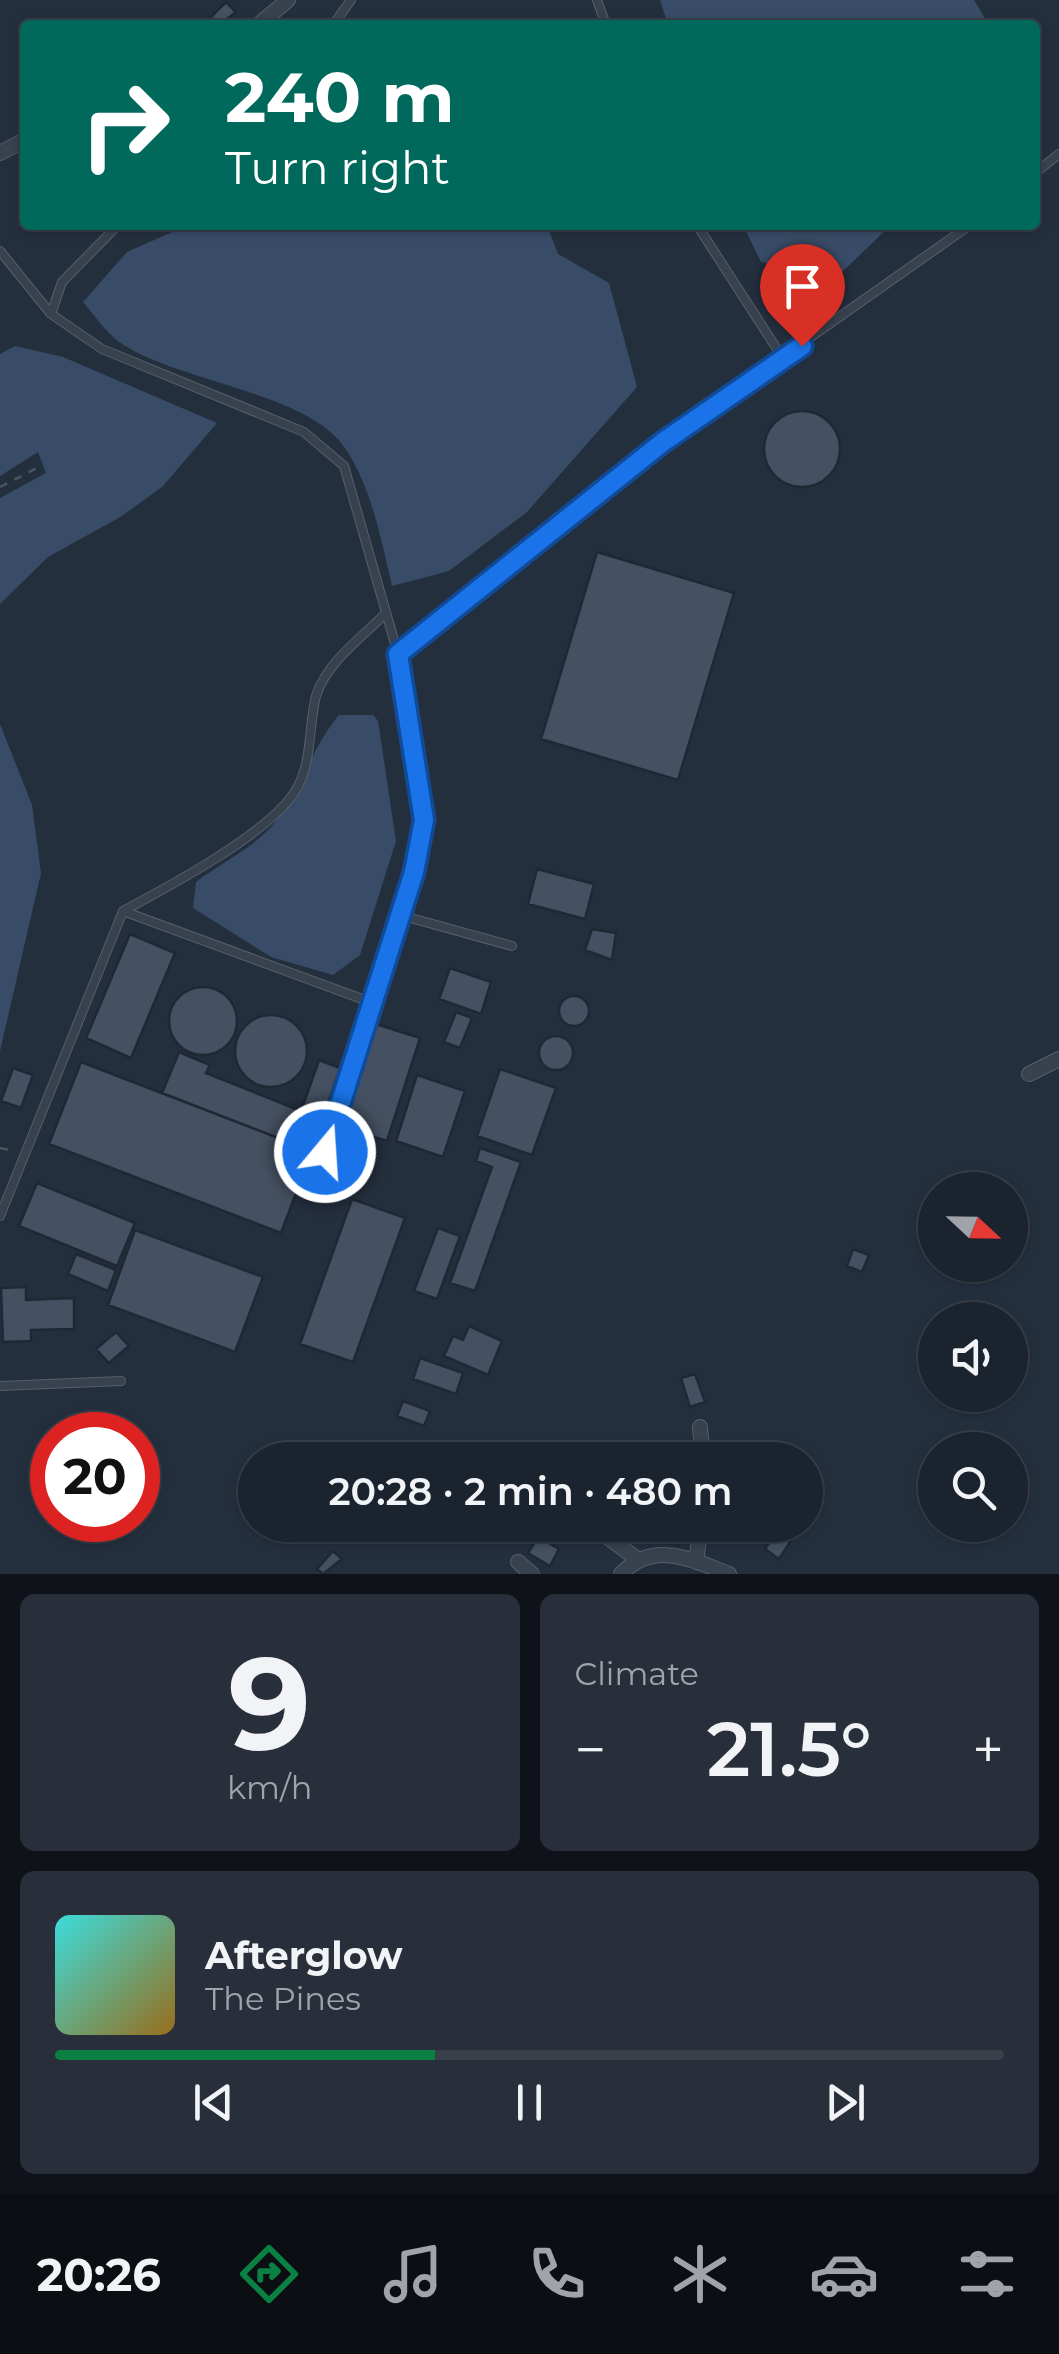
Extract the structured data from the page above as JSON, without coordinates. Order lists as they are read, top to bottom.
{
  "north": "right",
  "page": {
    "turn": ["240 m", "Turn right"],
    "limit": "20",
    "trip": "20:28 · 2 min · 480 m",
    "tile": [
      ["9", "km/h"],
      "Climate"
    ],
    "heat": ["−", "21.5°", "+"],
    "song": ["Afterglow", "The Pines"],
    "tabs": "20:26"
  }
}
